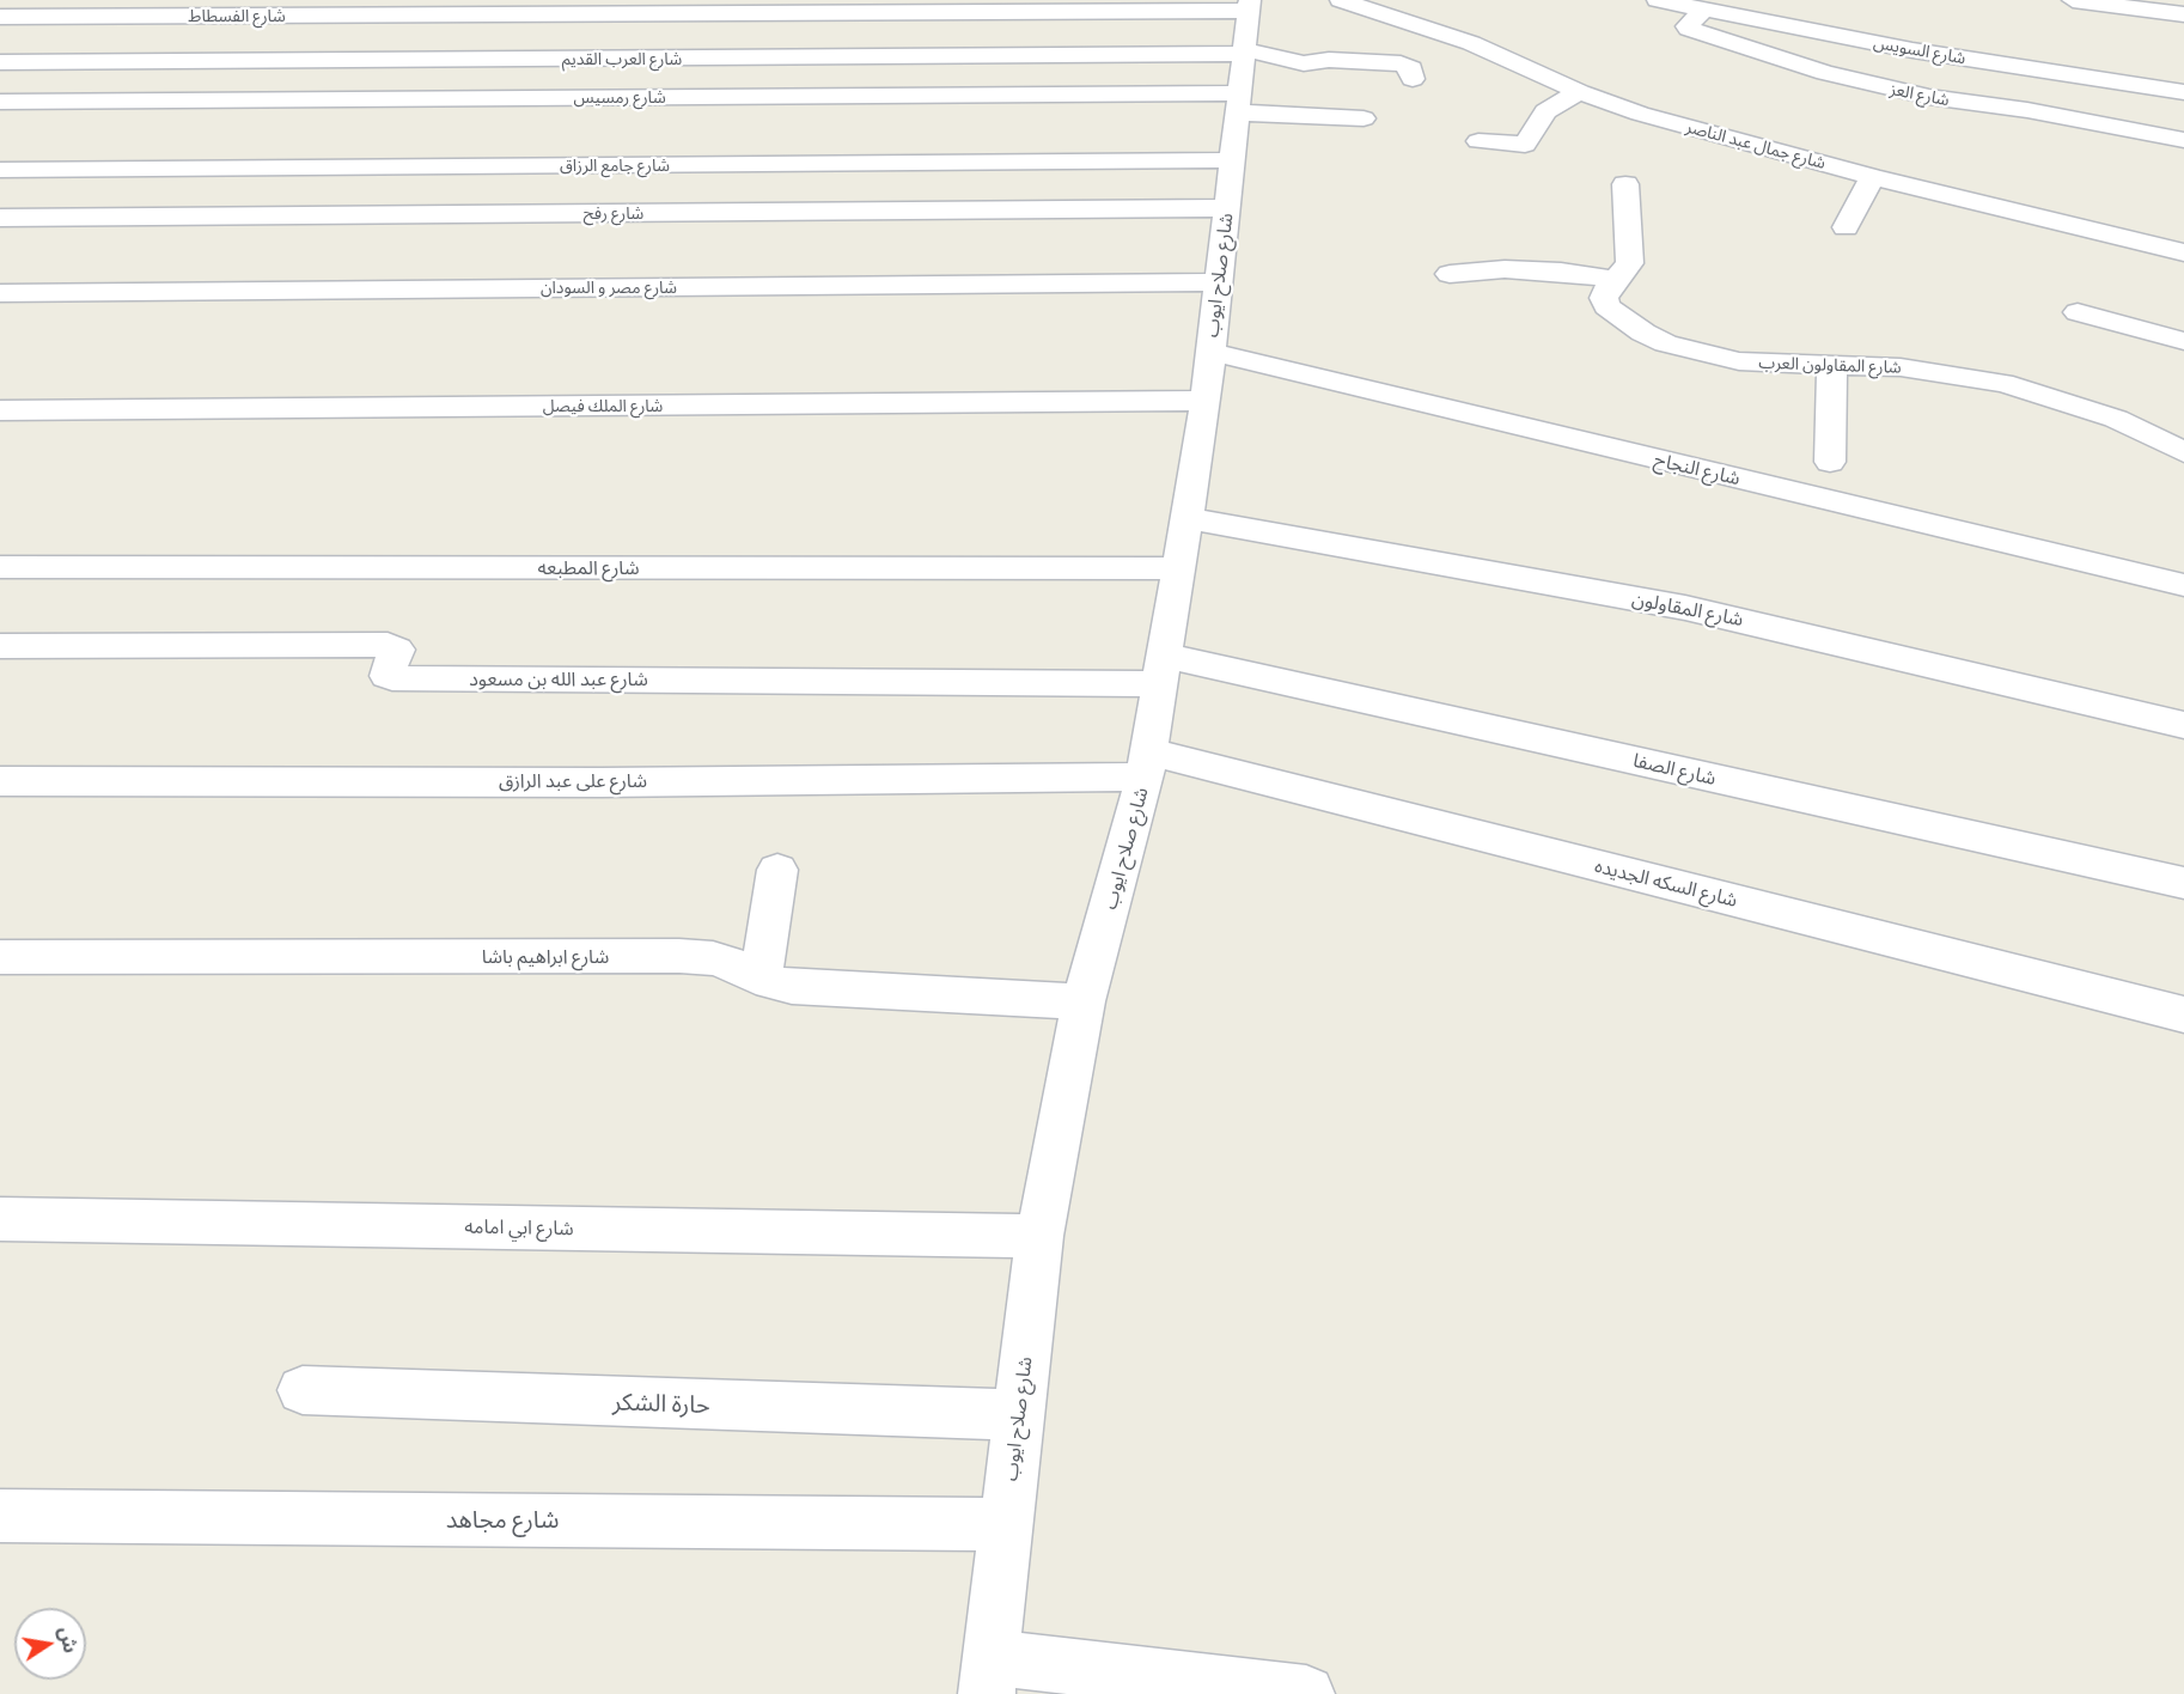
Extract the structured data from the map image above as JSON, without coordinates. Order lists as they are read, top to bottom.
{
  "streets": {
    "street": [
      "شارع الفسطاط",
      "شارع السويس",
      "شارع العرب القديم",
      "شارع العز",
      "شارع رمسيس",
      "شارع جمال عبد الناصر",
      "شارع جامع الرزاق",
      "شارع رفح",
      "شارع صلاح ايوب",
      "شارع مصر و السودان",
      "شارع المقاولون العرب",
      "شارع الملك فيصل",
      "شارع النجاح",
      "شارع المطبعه",
      "شارع المقاولون",
      "شارع عبد الله بن مسعود",
      "شارع الصفا",
      "شارع على عبد الرازق",
      "شارع السكه الجديده",
      "شارع ابراهيم باشا",
      "شارع ابي امامه",
      "حارة الشكر",
      "شارع مجاهد"
    ]
  },
  "crossings": [
    ["شارع الفسطاط", "شارع العرب القديم"],
    ["شارع الفسطاط", "شارع صلاح ايوب"],
    ["شارع السويس", "شارع العز"],
    ["شارع العرب القديم", "شارع صلاح ايوب"],
    ["شارع رمسيس", "شارع صلاح ايوب"],
    ["شارع جامع الرزاق", "شارع صلاح ايوب"],
    ["شارع رفح", "شارع صلاح ايوب"],
    ["شارع صلاح ايوب", "شارع مصر و السودان"],
    ["شارع صلاح ايوب", "شارع الملك فيصل"],
    ["شارع صلاح ايوب", "شارع النجاح"],
    ["شارع صلاح ايوب", "شارع المطبعه"],
    ["شارع صلاح ايوب", "شارع المقاولون"],
    ["شارع صلاح ايوب", "شارع عبد الله بن مسعود"],
    ["شارع صلاح ايوب", "شارع الصفا"],
    ["شارع صلاح ايوب", "شارع على عبد الرازق"],
    ["شارع صلاح ايوب", "شارع السكه الجديده"],
    ["شارع صلاح ايوب", "شارع ابراهيم باشا"],
    ["شارع صلاح ايوب", "شارع ابي امامه"],
    ["شارع صلاح ايوب", "حارة الشكر"],
    ["شارع صلاح ايوب", "شارع مجاهد"],
    ["شارع عبد الله بن مسعود", "شارع الصفا"],
    ["شارع على عبد الرازق", "شارع السكه الجديده"]
  ],
  "north": "right"
}
